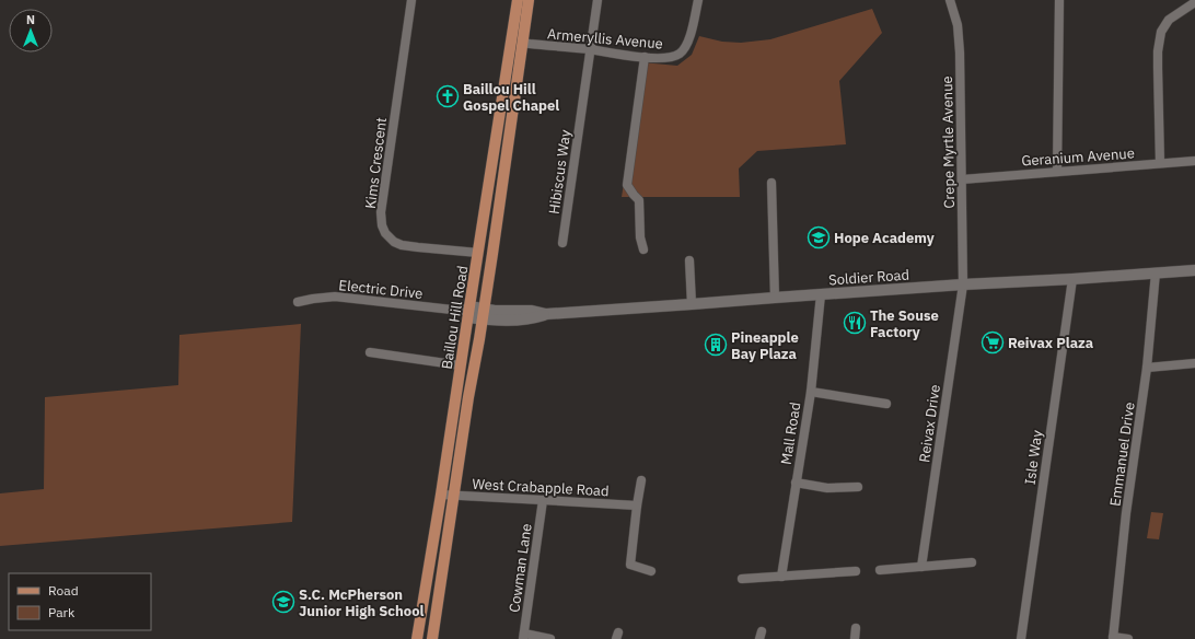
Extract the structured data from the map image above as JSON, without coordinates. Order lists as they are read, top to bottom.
{
  "streets": {
    "main road": ["Soldier Road", "Baillou Hill Road"],
    "street": [
      "Armeryllis Avenue",
      "Crepe Myrtle Avenue",
      "Geranium Avenue",
      "Kims Crescent",
      "Hibiscus Way",
      "Electric Drive",
      "Reivax Drive",
      "Mall Road",
      "Emmanuel Drive",
      "Isle Way",
      "West Crabapple Road",
      "Cowman Lane"
    ]
  },
  "crossings": [
    ["Armeryllis Avenue", "Hibiscus Way"],
    ["Armeryllis Avenue", "Baillou Hill Road"],
    ["Crepe Myrtle Avenue", "Geranium Avenue"],
    ["Crepe Myrtle Avenue", "Soldier Road"],
    ["Crepe Myrtle Avenue", "Reivax Drive"],
    ["Kims Crescent", "Baillou Hill Road"],
    ["Soldier Road", "Electric Drive"],
    ["Soldier Road", "Baillou Hill Road"],
    ["Soldier Road", "Reivax Drive"],
    ["Soldier Road", "Mall Road"],
    ["Soldier Road", "Emmanuel Drive"],
    ["Soldier Road", "Isle Way"],
    ["Electric Drive", "Baillou Hill Road"],
    ["Baillou Hill Road", "West Crabapple Road"],
    ["West Crabapple Road", "Cowman Lane"]
  ],
  "places": {
    "church": ["Baillou Hill Gospel Chapel"],
    "school or university": ["Hope Academy", "S.C. McPherson Junior High School"],
    "restaurant": ["The Souse Factory"],
    "supermarket": ["Reivax Plaza"],
    "building": ["Pineapple Bay Plaza"]
  },
  "legend": ["Road", "Park"],
  "north": "top"
}
